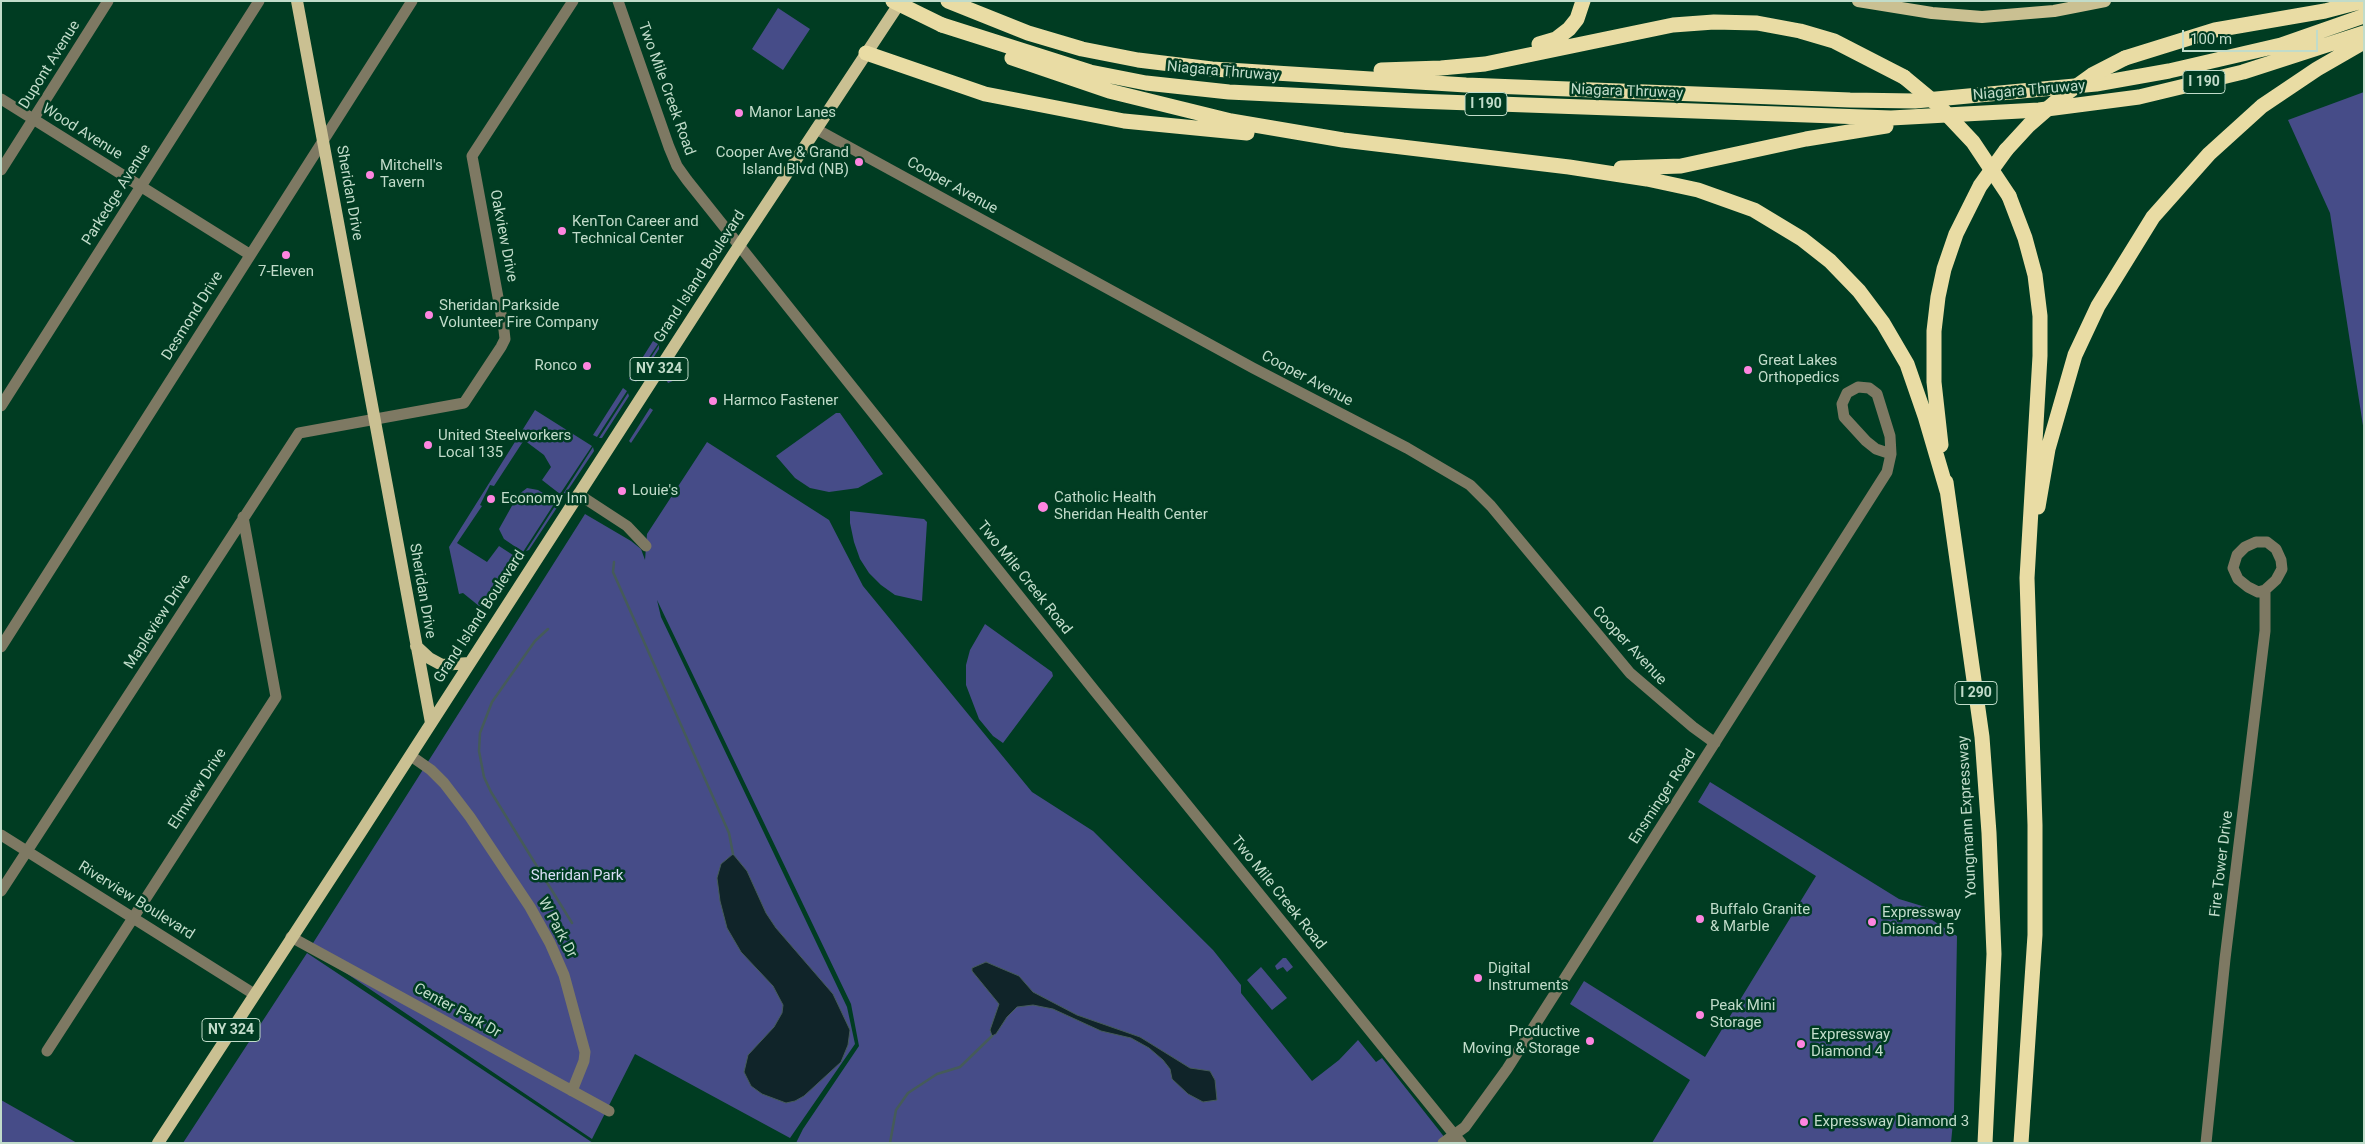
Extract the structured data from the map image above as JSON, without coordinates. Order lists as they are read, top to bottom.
{
  "streets": {
    "highway": [
      "Niagara Thruway",
      "I 190",
      "I 290",
      "Youngmann Expressway"
    ],
    "main road": ["Sheridan Drive", "Grand Island Boulevard", "NY 324"],
    "street": [
      "Dupont Avenue",
      "Two Mile Creek Road",
      "Wood Avenue",
      "Cooper Avenue",
      "Parkedge Avenue",
      "Oakview Drive",
      "Desmond Drive",
      "Mapleview Drive",
      "Elmview Drive",
      "Ensminger Road",
      "Fire Tower Drive",
      "Riverview Boulevard",
      "W Park Dr",
      "Center Park Dr"
    ]
  },
  "crossings": [
    ["Dupont Avenue", "Wood Avenue"],
    ["Two Mile Creek Road", "Grand Island Boulevard"],
    ["Two Mile Creek Road", "Ensminger Road"],
    ["Wood Avenue", "Parkedge Avenue"],
    ["Wood Avenue", "Desmond Drive"],
    ["Cooper Avenue", "Grand Island Boulevard"],
    ["Cooper Avenue", "Ensminger Road"],
    ["Sheridan Drive", "Oakview Drive"],
    ["Sheridan Drive", "Grand Island Boulevard"],
    ["Sheridan Drive", "Desmond Drive"],
    ["Sheridan Drive", "NY 324"],
    ["Sheridan Drive", "Mapleview Drive"],
    ["Oakview Drive", "Mapleview Drive"],
    ["Grand Island Boulevard", "NY 324"],
    ["NY 324", "Riverview Boulevard"],
    ["NY 324", "W Park Dr"],
    ["NY 324", "Center Park Dr"],
    ["Mapleview Drive", "Elmview Drive"],
    ["Mapleview Drive", "Riverview Boulevard"],
    ["Elmview Drive", "Riverview Boulevard"],
    ["W Park Dr", "Center Park Dr"]
  ],
  "parks": ["Sheridan Park"],
  "places": [
    "Manor Lanes",
    "Cooper Ave & Grand Island Blvd (NB)",
    "Mitchell's Tavern",
    "KenTon Career and Technical Center",
    "7-Eleven",
    "Sheridan Parkside Volunteer Fire Company",
    "Ronco",
    "Great Lakes Orthopedics",
    "Harmco Fastener",
    "United Steelworkers Local 135",
    "Louie's",
    "Economy Inn",
    "Catholic Health Sheridan Health Center",
    "Buffalo Granite & Marble",
    "Expressway Diamond 5",
    "Digital Instruments",
    "Peak Mini Storage",
    "Productive Moving & Storage",
    "Expressway Diamond 4",
    "Expressway Diamond 3"
  ],
  "scale_bar": "100 m"
}
